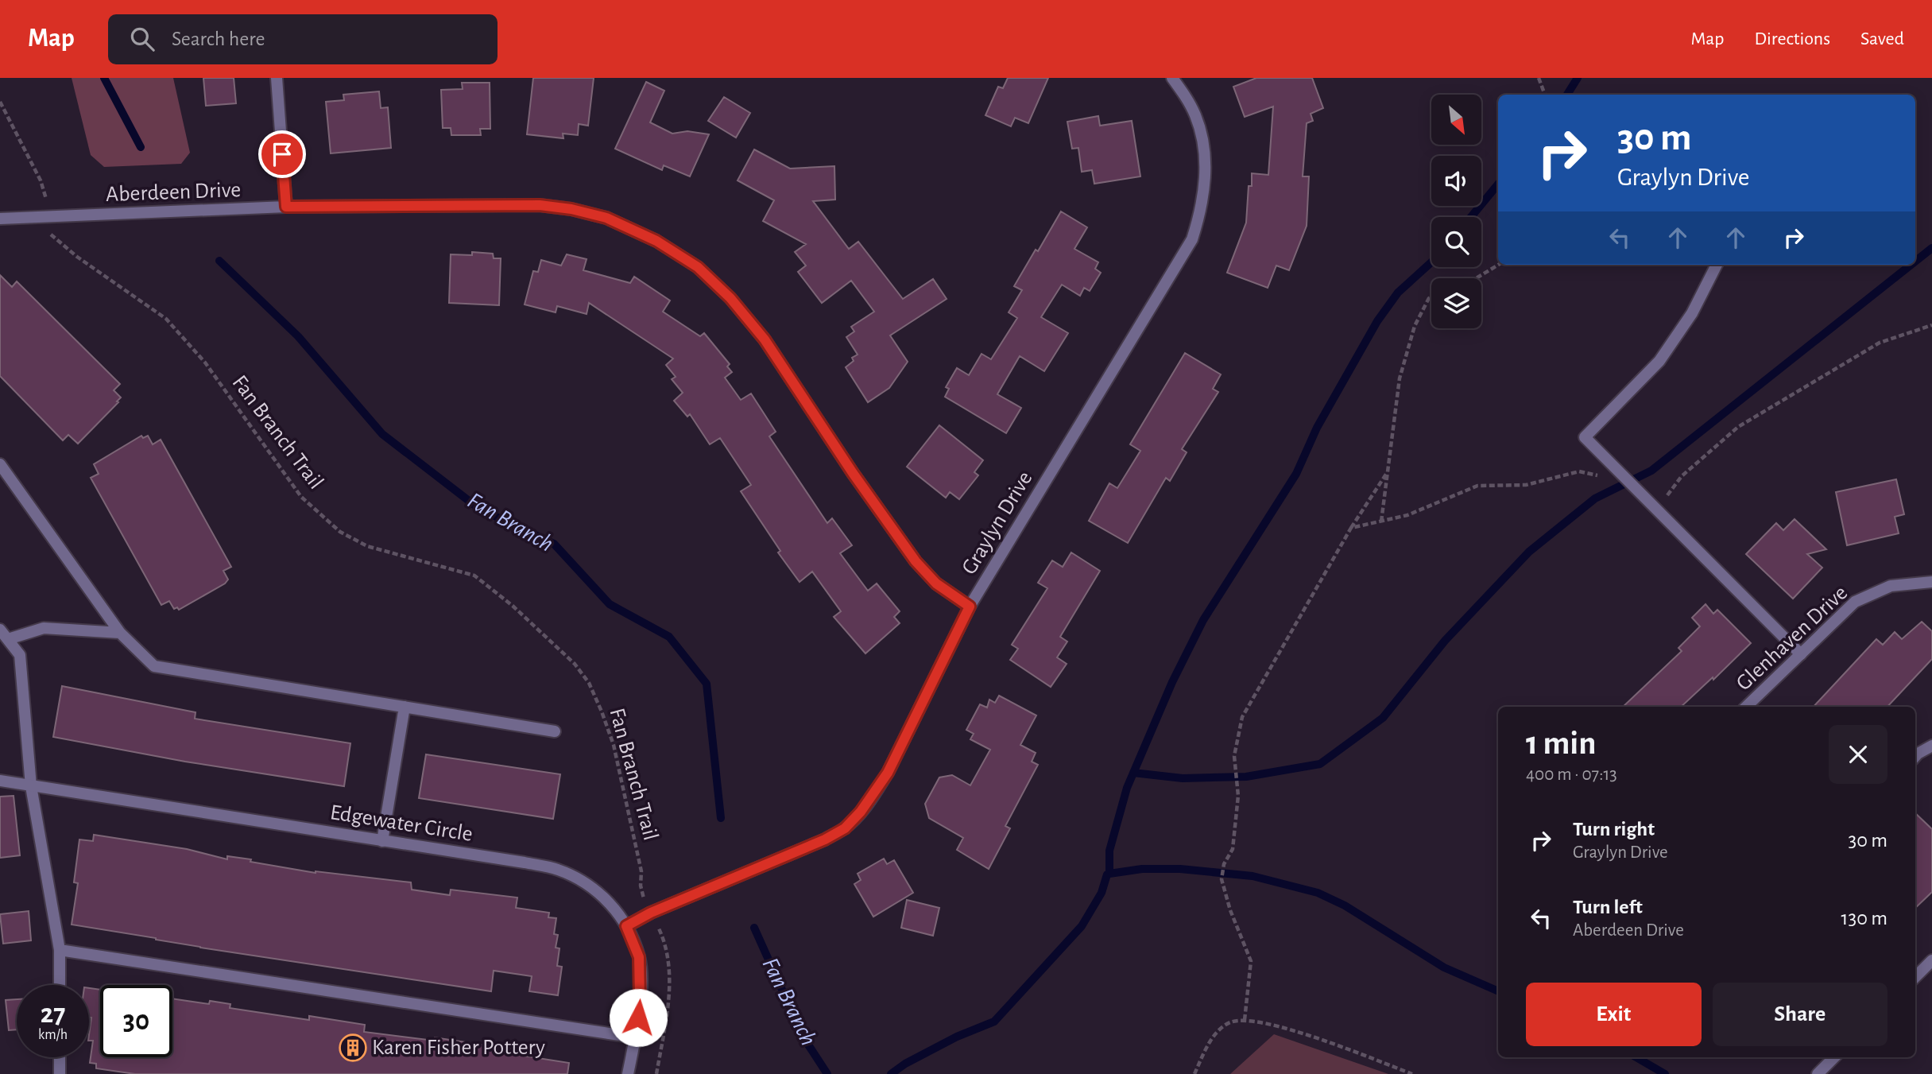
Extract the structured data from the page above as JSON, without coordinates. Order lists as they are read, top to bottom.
{
  "streets": {
    "street": [
      "Aberdeen Drive",
      "Graylyn Drive",
      "Glenhaven Drive",
      "Edgewater Circle"
    ],
    "path": ["Fan Branch Trail"]
  },
  "crossings": [
    ["Aberdeen Drive", "Graylyn Drive"],
    ["Graylyn Drive", "Edgewater Circle"]
  ],
  "water": ["Fan Branch"],
  "places": {
    "building": ["Karen Fisher Pottery"]
  },
  "north": "bottom right",
  "page": {
    "header": "Map",
    "search": "Search here",
    "nav": ["Map", "Directions", "Saved"],
    "turn": ["30 m", "Graylyn Drive"],
    "heading": ["1 min", "400 m · 07:13"],
    "list": [
      {
        "name": "Turn right",
        "note": "Graylyn Drive",
        "value": "30 m"
      },
      {
        "name": "Turn left",
        "note": "Aberdeen Drive",
        "value": "130 m"
      }
    ],
    "buttons": ["Exit", "Share"],
    "speed": "27 km/h",
    "limit": "30"
  }
}
